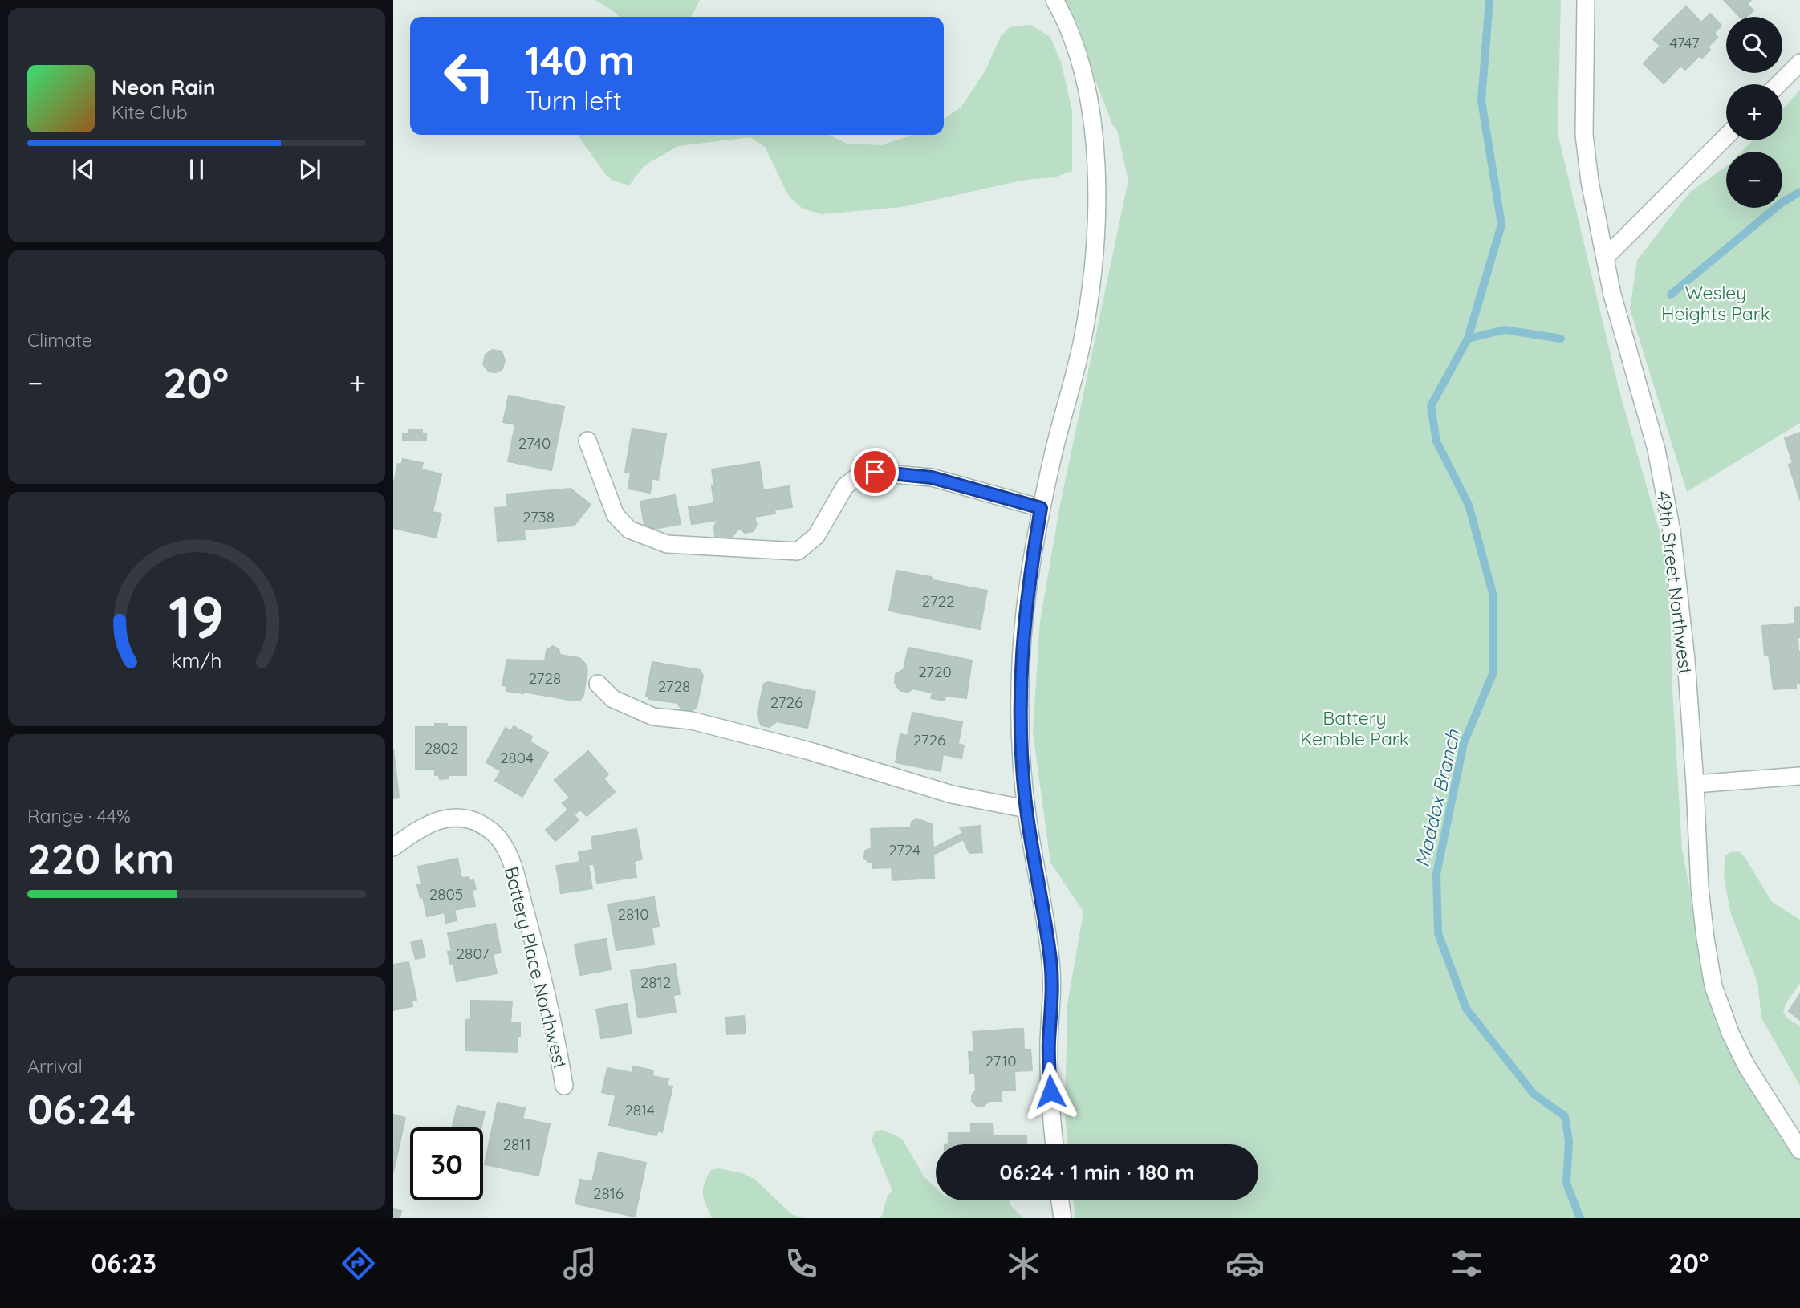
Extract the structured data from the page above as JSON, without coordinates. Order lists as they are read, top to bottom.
{
  "streets": {
    "street": ["49th Street Northwest", "Battery Place Northwest"]
  },
  "water": ["Maddox Branch"],
  "parks": ["Wesley Heights Park", "Battery Kemble Park"],
  "house_numbers": [
    "4747",
    "2740",
    "2738",
    "2722",
    "2720",
    "2728",
    "2728",
    "2726",
    "2726",
    "2802",
    "2804",
    "2724",
    "2805",
    "2810",
    "2807",
    "2812",
    "2710",
    "2814",
    "2811",
    "2816"
  ],
  "page": {
    "map_buttons": ["+", "−"],
    "turn": ["140 m", "Turn left"],
    "song": ["Neon Rain", "Kite Club"],
    "tile": [
      "Climate",
      ["Range · 44%", "220 km"],
      ["Arrival", "06:24"]
    ],
    "heat": ["−", "20°", "+"],
    "limit": "30",
    "trip": "06:24 · 1 min · 180 m",
    "tabs": ["06:23", "20°"],
    "gauge": ["19", "km/h"]
  }
}
